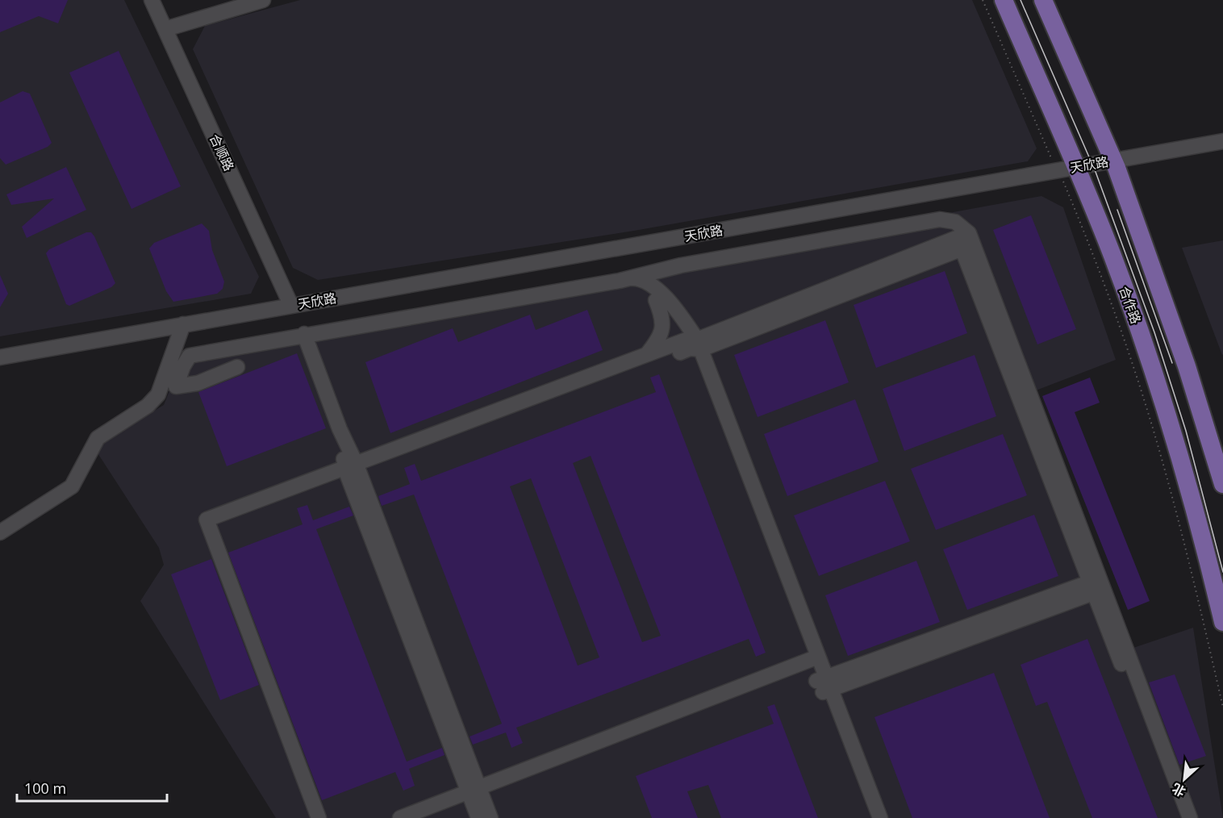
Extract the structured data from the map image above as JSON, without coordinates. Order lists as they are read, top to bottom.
{
  "streets": {
    "main road": ["合作路"],
    "street": ["合顺路", "天欣路"]
  },
  "crossings": [
    ["合顺路", "天欣路"],
    ["天欣路", "合作路"]
  ],
  "scale_bar": "100 m",
  "north": "bottom left"
}
